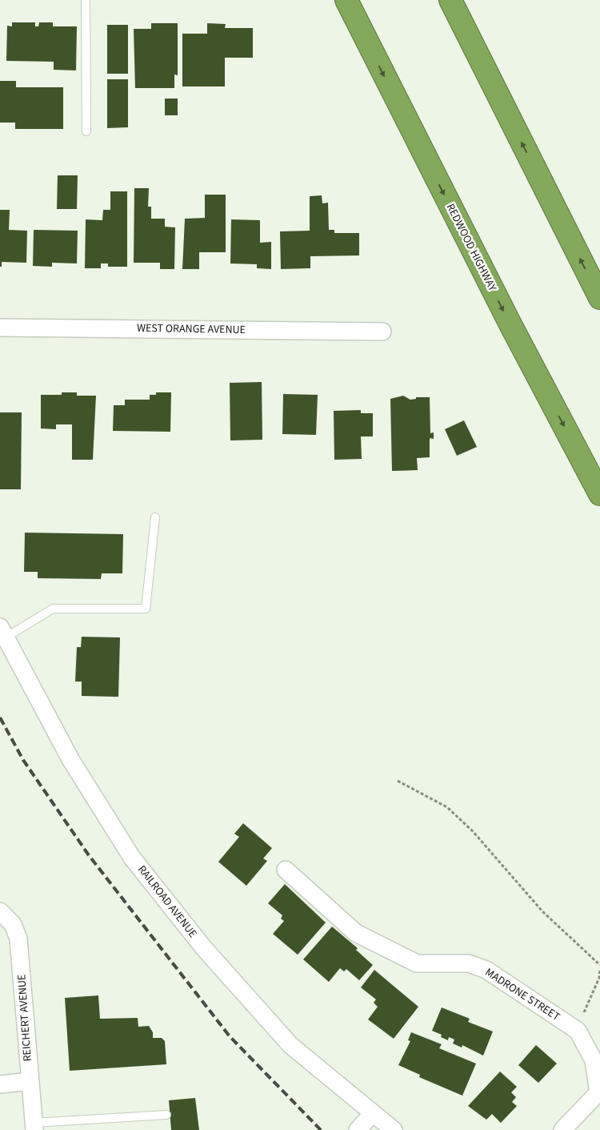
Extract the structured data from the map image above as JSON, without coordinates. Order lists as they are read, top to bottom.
{
  "streets": {
    "highway": ["REDWOOD HIGHWAY"],
    "street": [
      "WEST ORANGE AVENUE",
      "RAILROAD AVENUE",
      "MADRONE STREET",
      "REICHERT AVENUE"
    ]
  }
}
